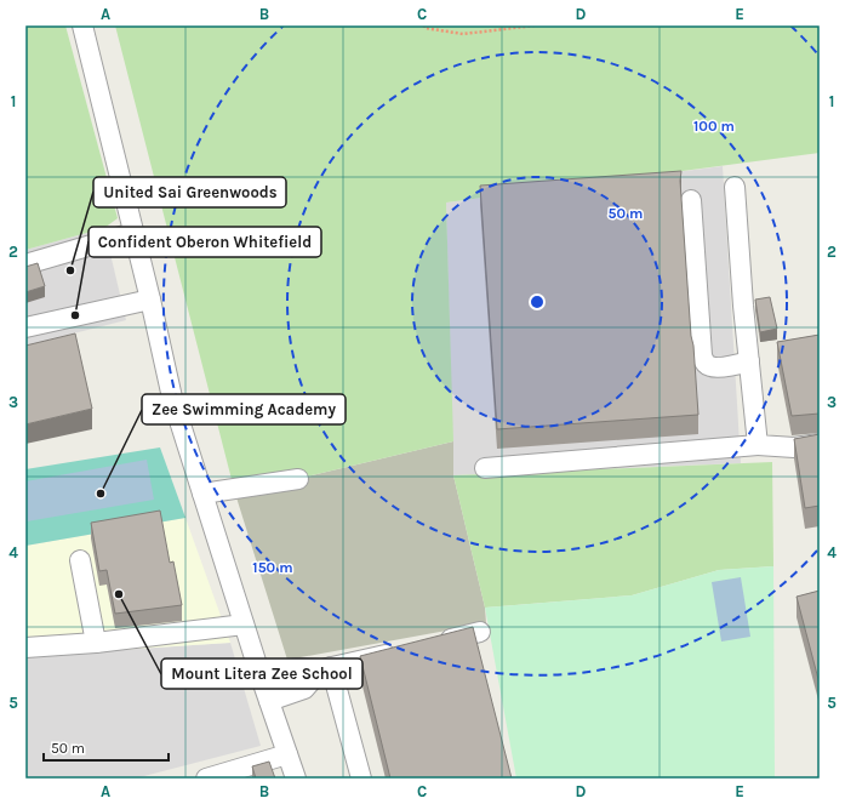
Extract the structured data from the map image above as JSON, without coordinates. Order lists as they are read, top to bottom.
{
  "places": [
    "United Sai Greenwoods",
    "Confident Oberon Whitefield",
    "Zee Swimming Academy",
    "Mount Litera Zee School"
  ],
  "scale_bar": "50 m",
  "grid": {
    "columns": [
      "A",
      "B",
      "C",
      "D",
      "E"
    ],
    "rows": [
      "1",
      "2",
      "3",
      "4",
      "5"
    ]
  },
  "rings": ["100 m", "50 m", "150 m"]
}
